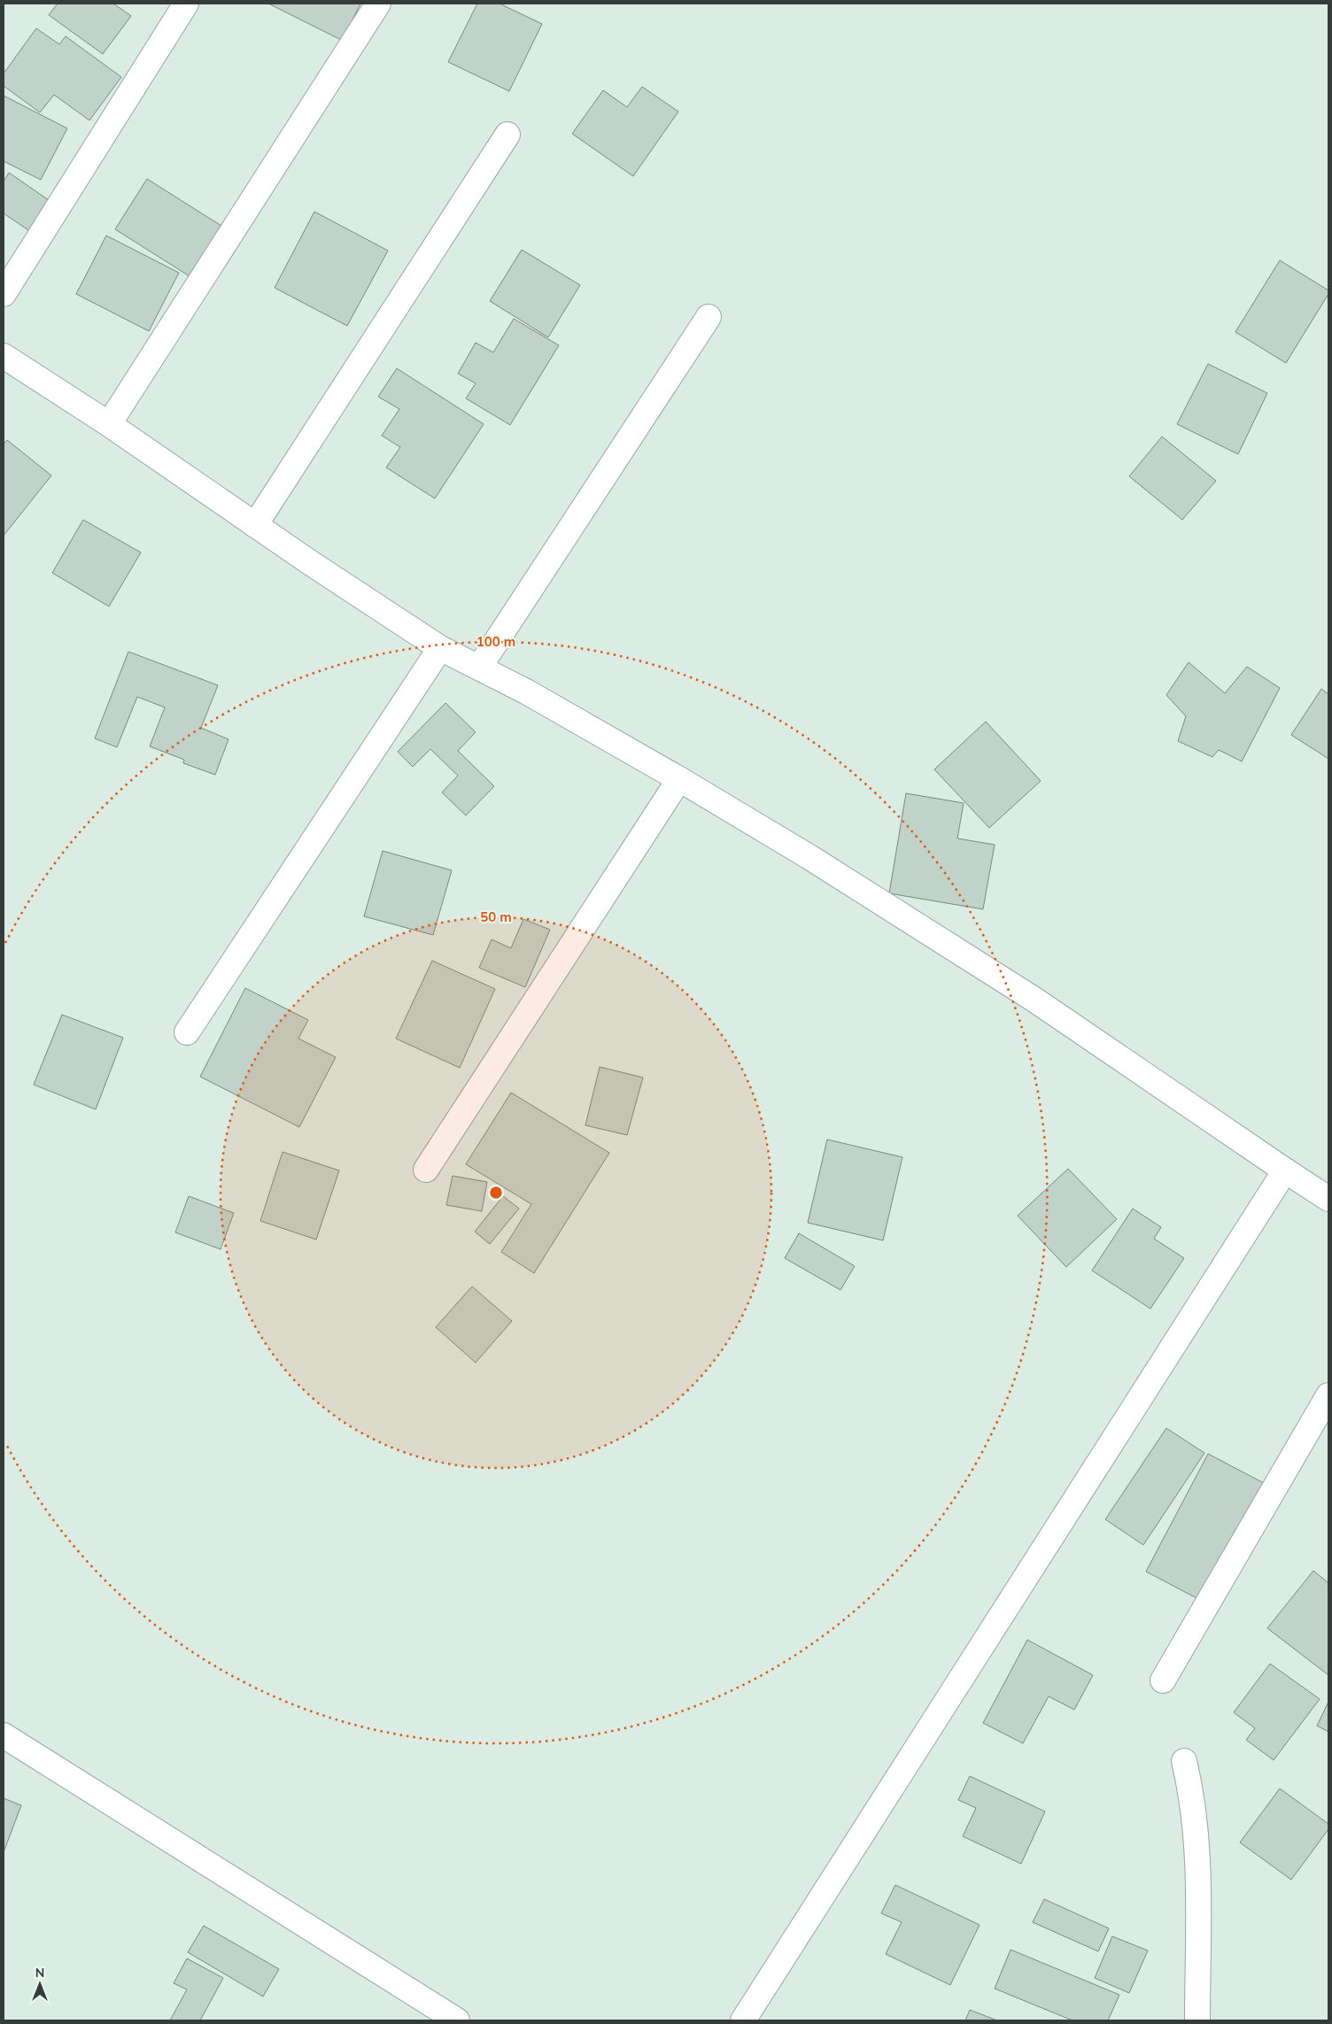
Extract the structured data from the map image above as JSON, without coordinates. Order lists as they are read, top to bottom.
{
  "north": "top",
  "rings": ["100 m", "50 m"]
}
